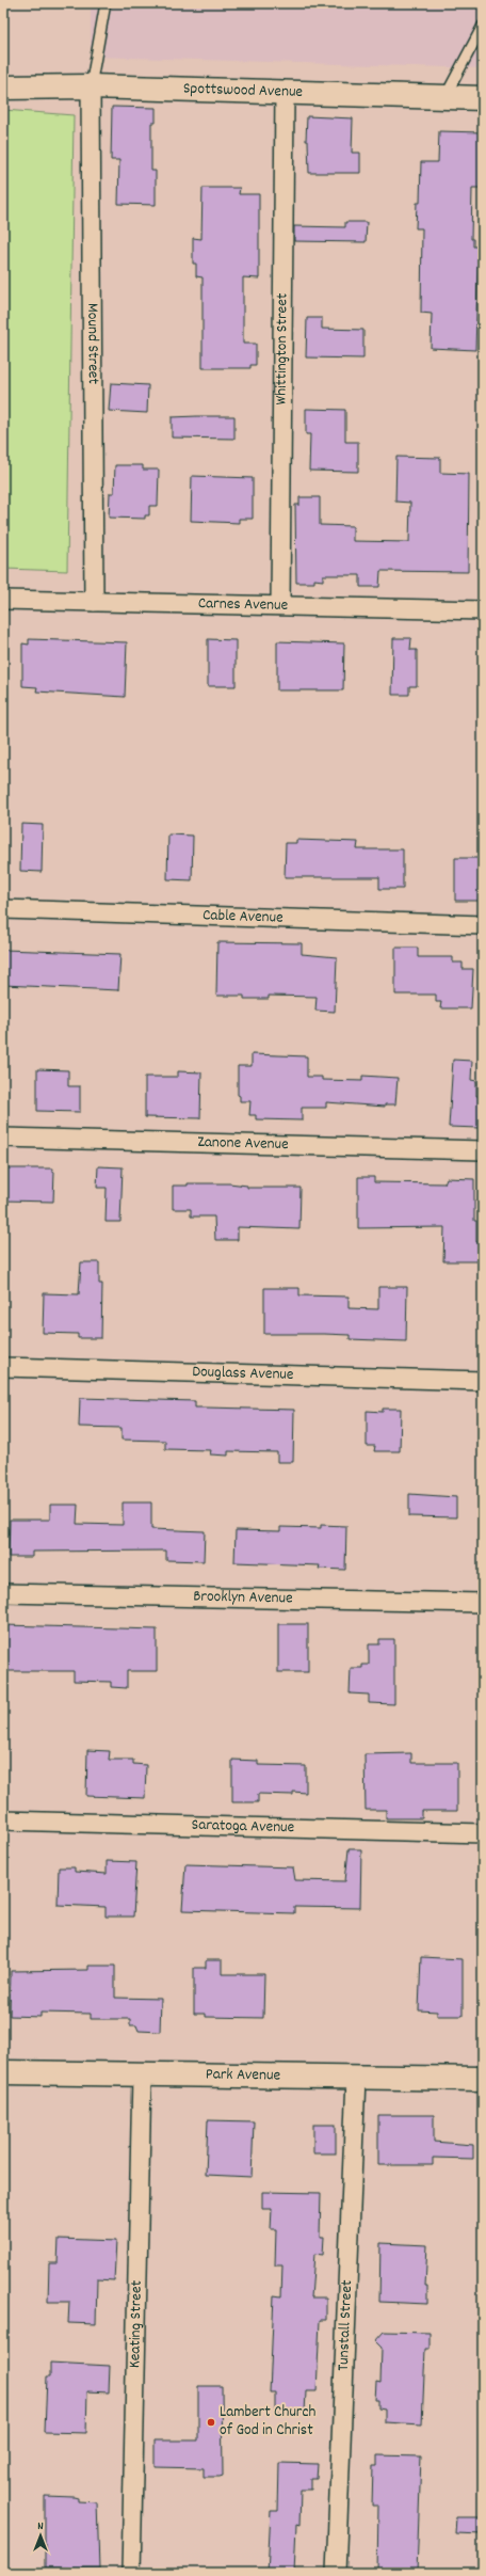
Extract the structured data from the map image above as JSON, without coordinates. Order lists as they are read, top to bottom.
{
  "streets": {
    "street": [
      "Spottswood Avenue",
      "Mound Street",
      "Whittington Street",
      "Carnes Avenue",
      "Cable Avenue",
      "Zanone Avenue",
      "Douglass Avenue",
      "Brooklyn Avenue",
      "Saratoga Avenue",
      "Park Avenue",
      "Keating Street",
      "Tunstall Street"
    ]
  },
  "crossings": [
    ["Spottswood Avenue", "Mound Street"],
    ["Spottswood Avenue", "Whittington Street"],
    ["Mound Street", "Carnes Avenue"],
    ["Whittington Street", "Carnes Avenue"],
    ["Park Avenue", "Keating Street"],
    ["Park Avenue", "Tunstall Street"]
  ],
  "places": ["Lambert Church of God in Christ"],
  "north": "top"
}
